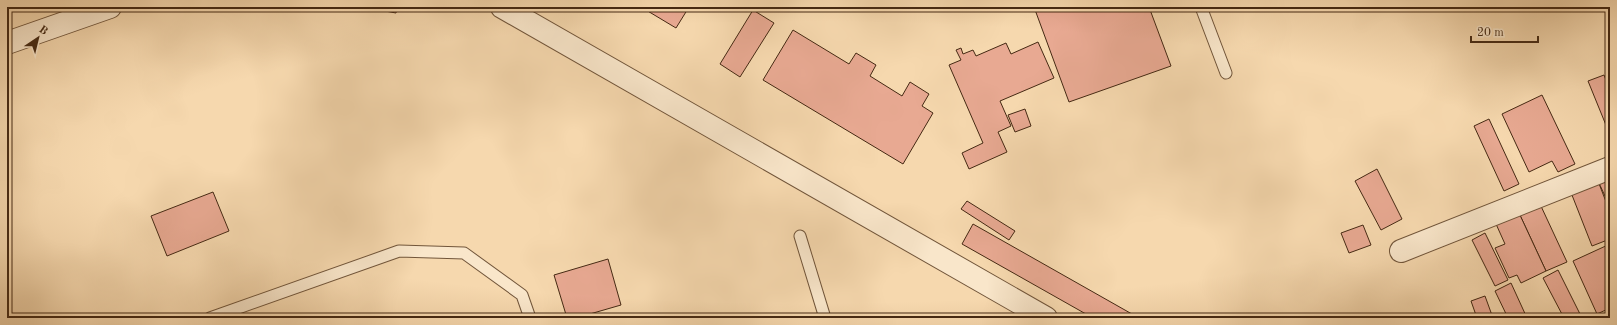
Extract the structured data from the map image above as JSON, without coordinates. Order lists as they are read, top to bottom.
{
  "scale_bar": "20 m",
  "north": "top right"
}
